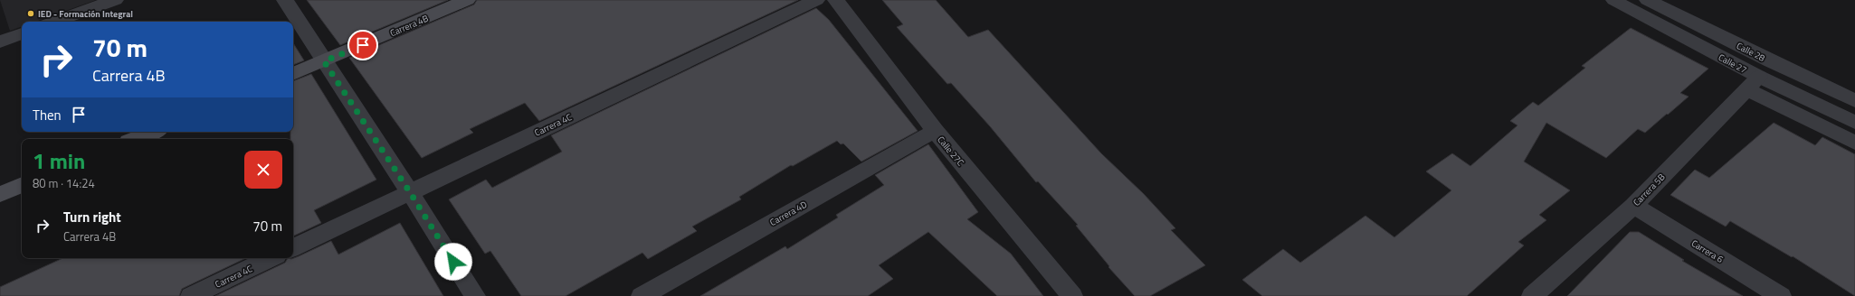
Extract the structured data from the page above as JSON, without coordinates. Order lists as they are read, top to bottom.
{
  "streets": {
    "street": [
      "Carrera 4B",
      "Calle 28",
      "Calle 27",
      "Carrera 4C",
      "Calle 27C",
      "Carrera 5B",
      "Carrera 4D",
      "Carrera 6"
    ]
  },
  "crossings": [
    ["Calle 27", "Carrera 5B"],
    ["Calle 27C", "Carrera 4D"],
    ["Carrera 5B", "Carrera 6"]
  ],
  "places": ["IED - Formación Integral"],
  "page": {
    "turn": ["70 m", "Carrera 4B"],
    "then": "Then",
    "heading": ["1 min", "80 m · 14:24"],
    "list": [
      {
        "name": "Turn right",
        "note": "Carrera 4B",
        "value": "70 m"
      }
    ]
  }
}
